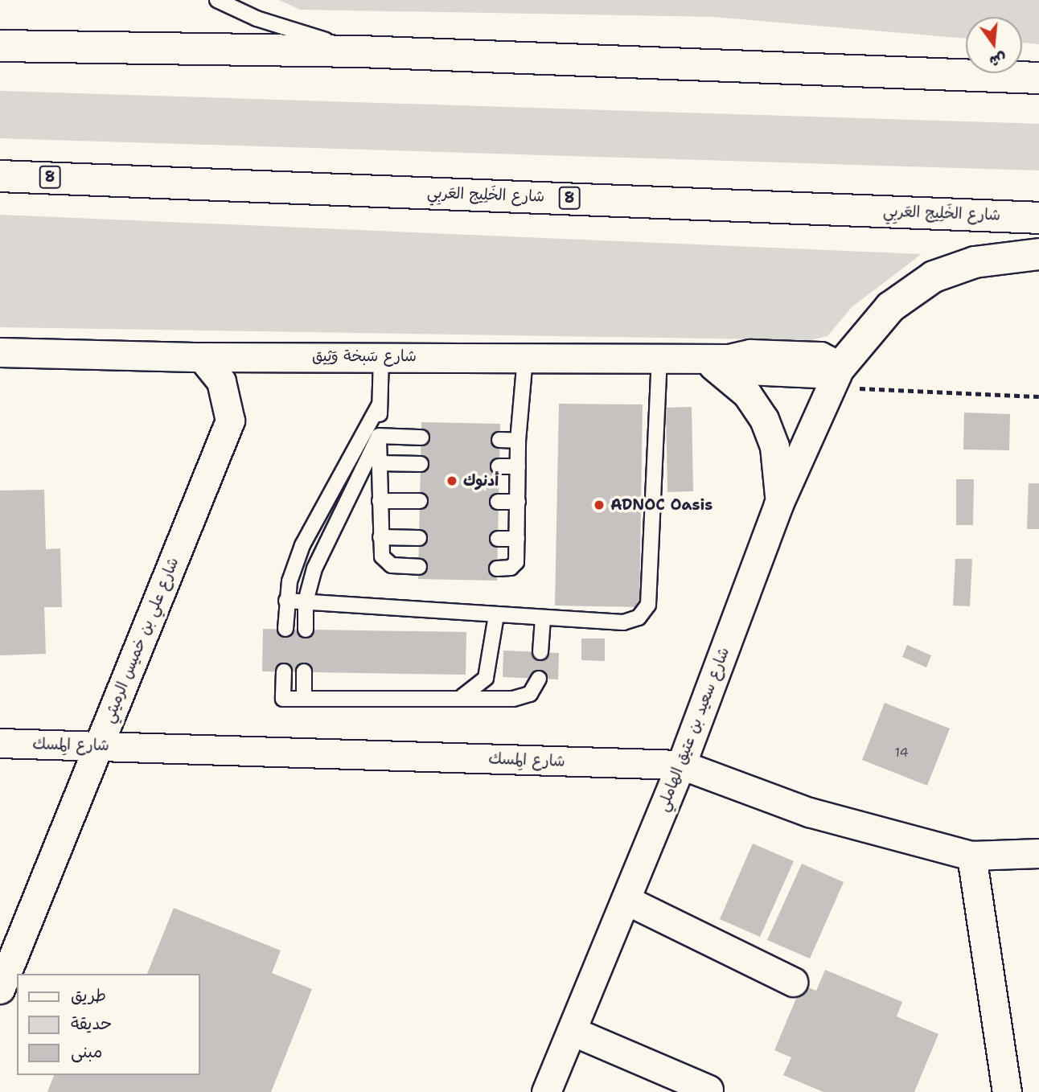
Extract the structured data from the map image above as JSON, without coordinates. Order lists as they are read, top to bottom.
{
  "streets": {
    "highway": ["8", "شارع الخَلِيج العَربِي"],
    "street": [
      "شارع سَبخة وَثِيق",
      "شارع علي بن خميس الرميثي",
      "شارع سعيد بن عتيق الهاملي",
      "شارع المِسك"
    ]
  },
  "crossings": [
    ["شارع سَبخة وَثِيق", "شارع علي بن خميس الرميثي"],
    ["شارع سَبخة وَثِيق", "شارع سعيد بن عتيق الهاملي"],
    ["شارع علي بن خميس الرميثي", "شارع المِسك"],
    ["شارع سعيد بن عتيق الهاملي", "شارع المِسك"]
  ],
  "places": ["أدنوك", "ADNOC Oasis"],
  "house_numbers": ["14"],
  "legend": ["طريق", "حديقة", "مبنى"],
  "north": "bottom"
}
